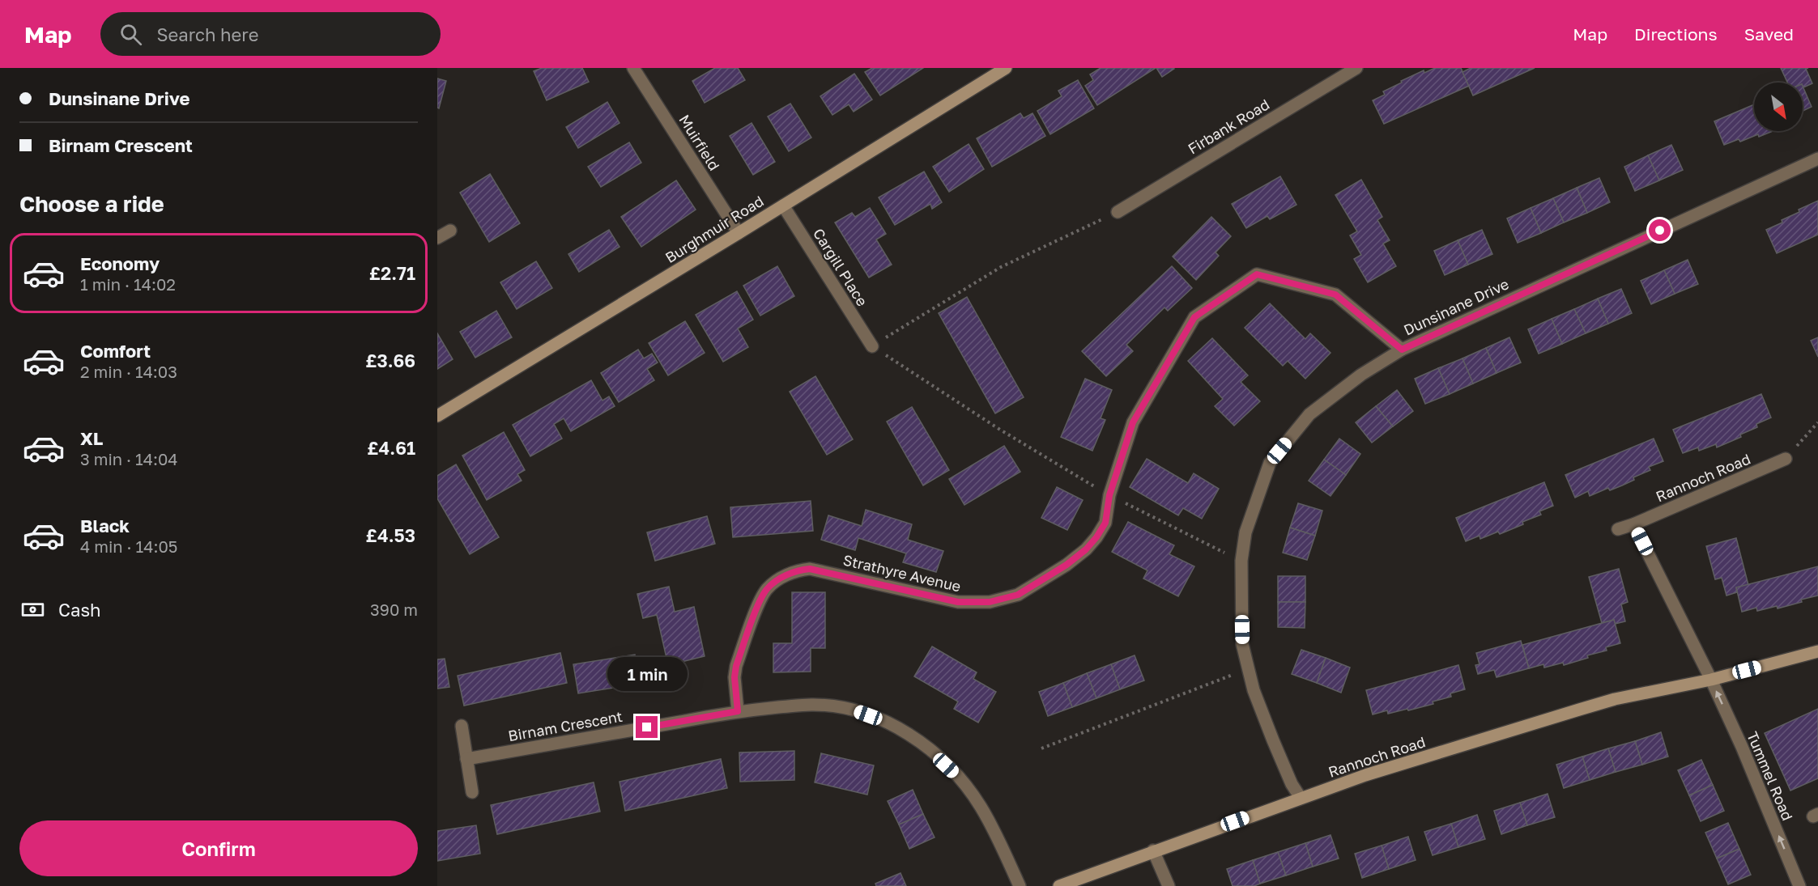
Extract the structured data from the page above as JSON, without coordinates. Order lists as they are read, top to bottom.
{
  "streets": {
    "street": [
      "Firbank Road",
      "Muirfield",
      "Burghmuir Road",
      "Cargill Place",
      "Dunsinane Drive",
      "Rannoch Road",
      "Strathyre Avenue",
      "Birnam Crescent",
      "Tummel Road"
    ]
  },
  "crossings": [
    ["Muirfield", "Burghmuir Road"],
    ["Burghmuir Road", "Cargill Place"],
    ["Dunsinane Drive", "Rannoch Road"],
    ["Dunsinane Drive", "Strathyre Avenue"],
    ["Rannoch Road", "Tummel Road"],
    ["Strathyre Avenue", "Birnam Crescent"]
  ],
  "one_way": ["Tummel Road"],
  "north": "bottom right",
  "page": {
    "header": "Map",
    "search": "Search here",
    "nav": ["Map", "Directions", "Saved"],
    "banner": ["Dunsinane Drive", "Birnam Crescent"],
    "heading": "Choose a ride",
    "list": [
      {
        "name": "Economy",
        "note": "1 min · 14:02",
        "value": "£2.71"
      },
      {
        "name": "Comfort",
        "note": "2 min · 14:03",
        "value": "£3.66"
      },
      {
        "name": "XL",
        "note": "3 min · 14:04",
        "value": "£4.61"
      },
      {
        "name": "Black",
        "note": "4 min · 14:05",
        "value": "£4.53"
      }
    ],
    "pay": ["Cash", "390 m"],
    "bubble": "1 min",
    "buttons": "Confirm"
  }
}
